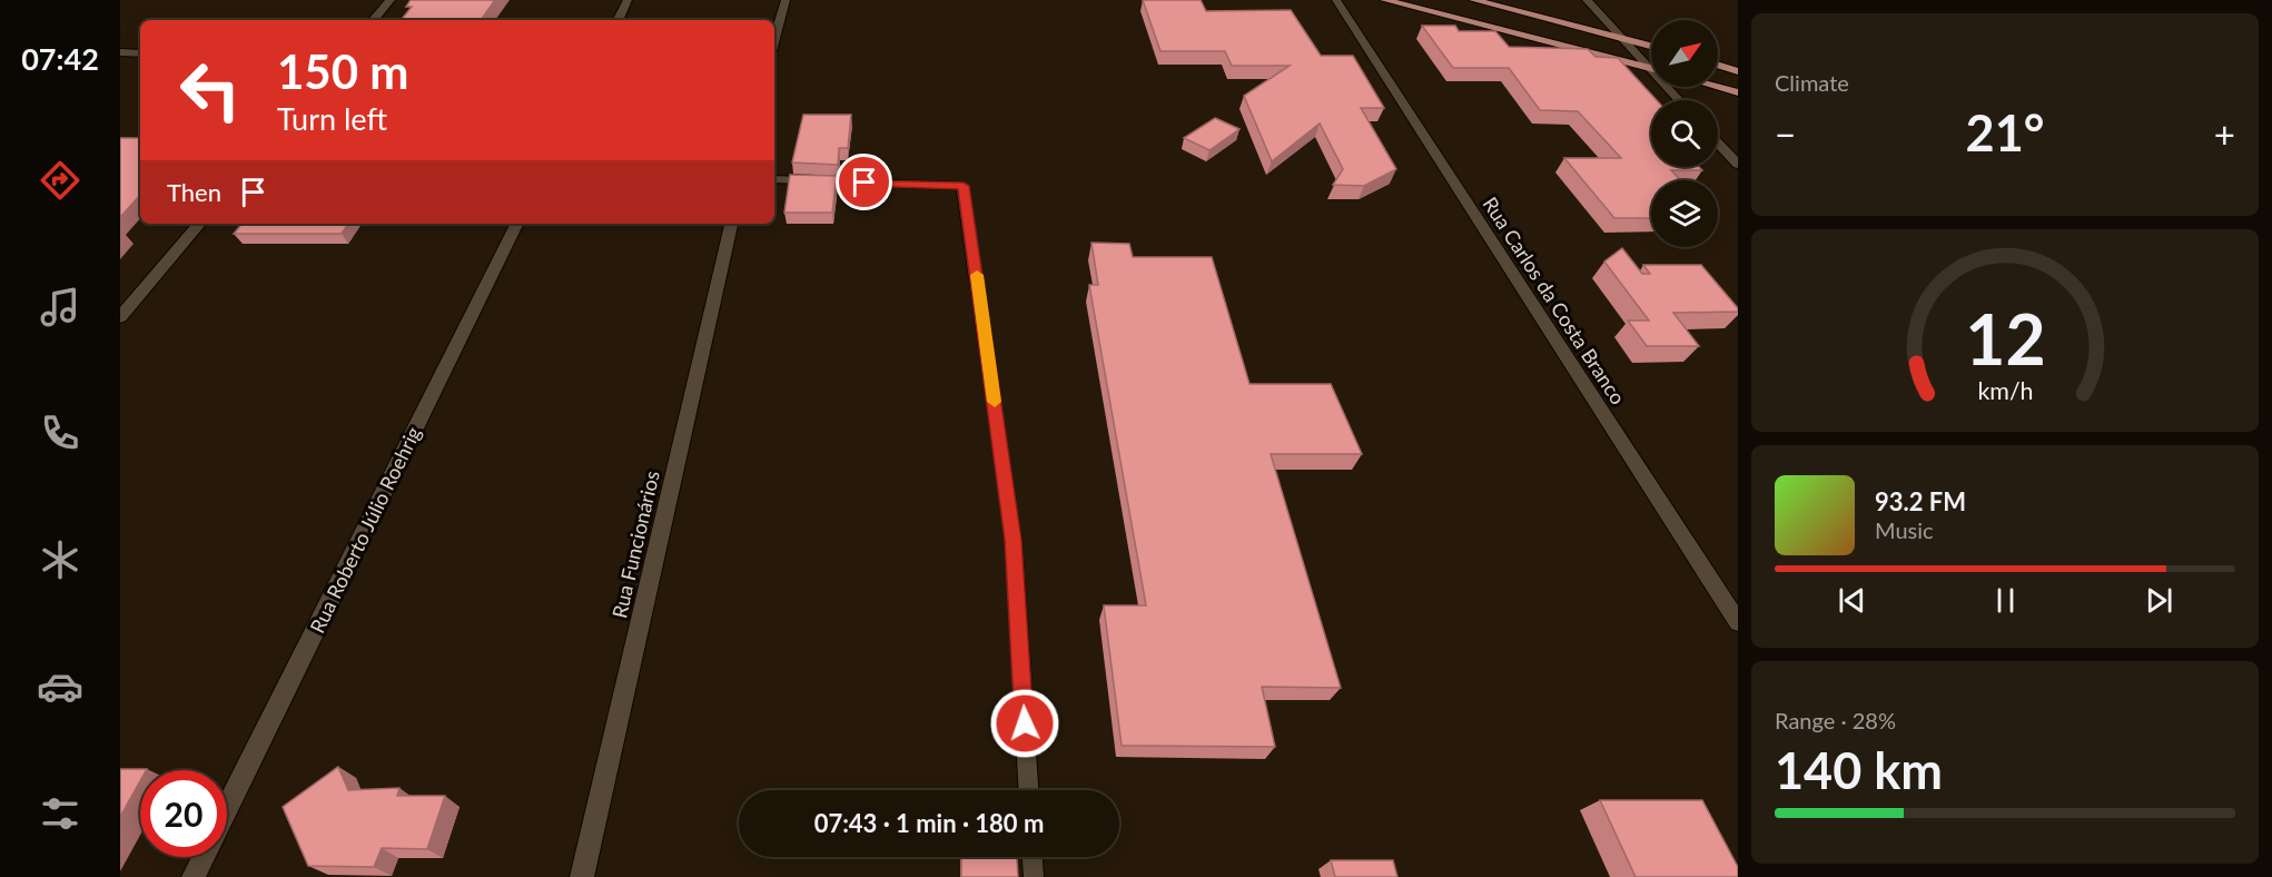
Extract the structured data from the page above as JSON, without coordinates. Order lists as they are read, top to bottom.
{
  "streets": {
    "street": ["Rua Carlos da Costa Branco", "Rua Roberto Júlio Roehrig", "Rua Funcionários"]
  },
  "north": "top right",
  "page": {
    "tabs": "07:42",
    "tile": [
      "Climate",
      ["Range · 28%", "140 km"]
    ],
    "turn": ["150 m", "Turn left"],
    "heat": ["−", "21°", "+"],
    "then": "Then",
    "song": ["93.2 FM", "Music"],
    "limit": "20",
    "trip": "07:43 · 1 min · 180 m",
    "gauge": ["12", "km/h"]
  }
}
